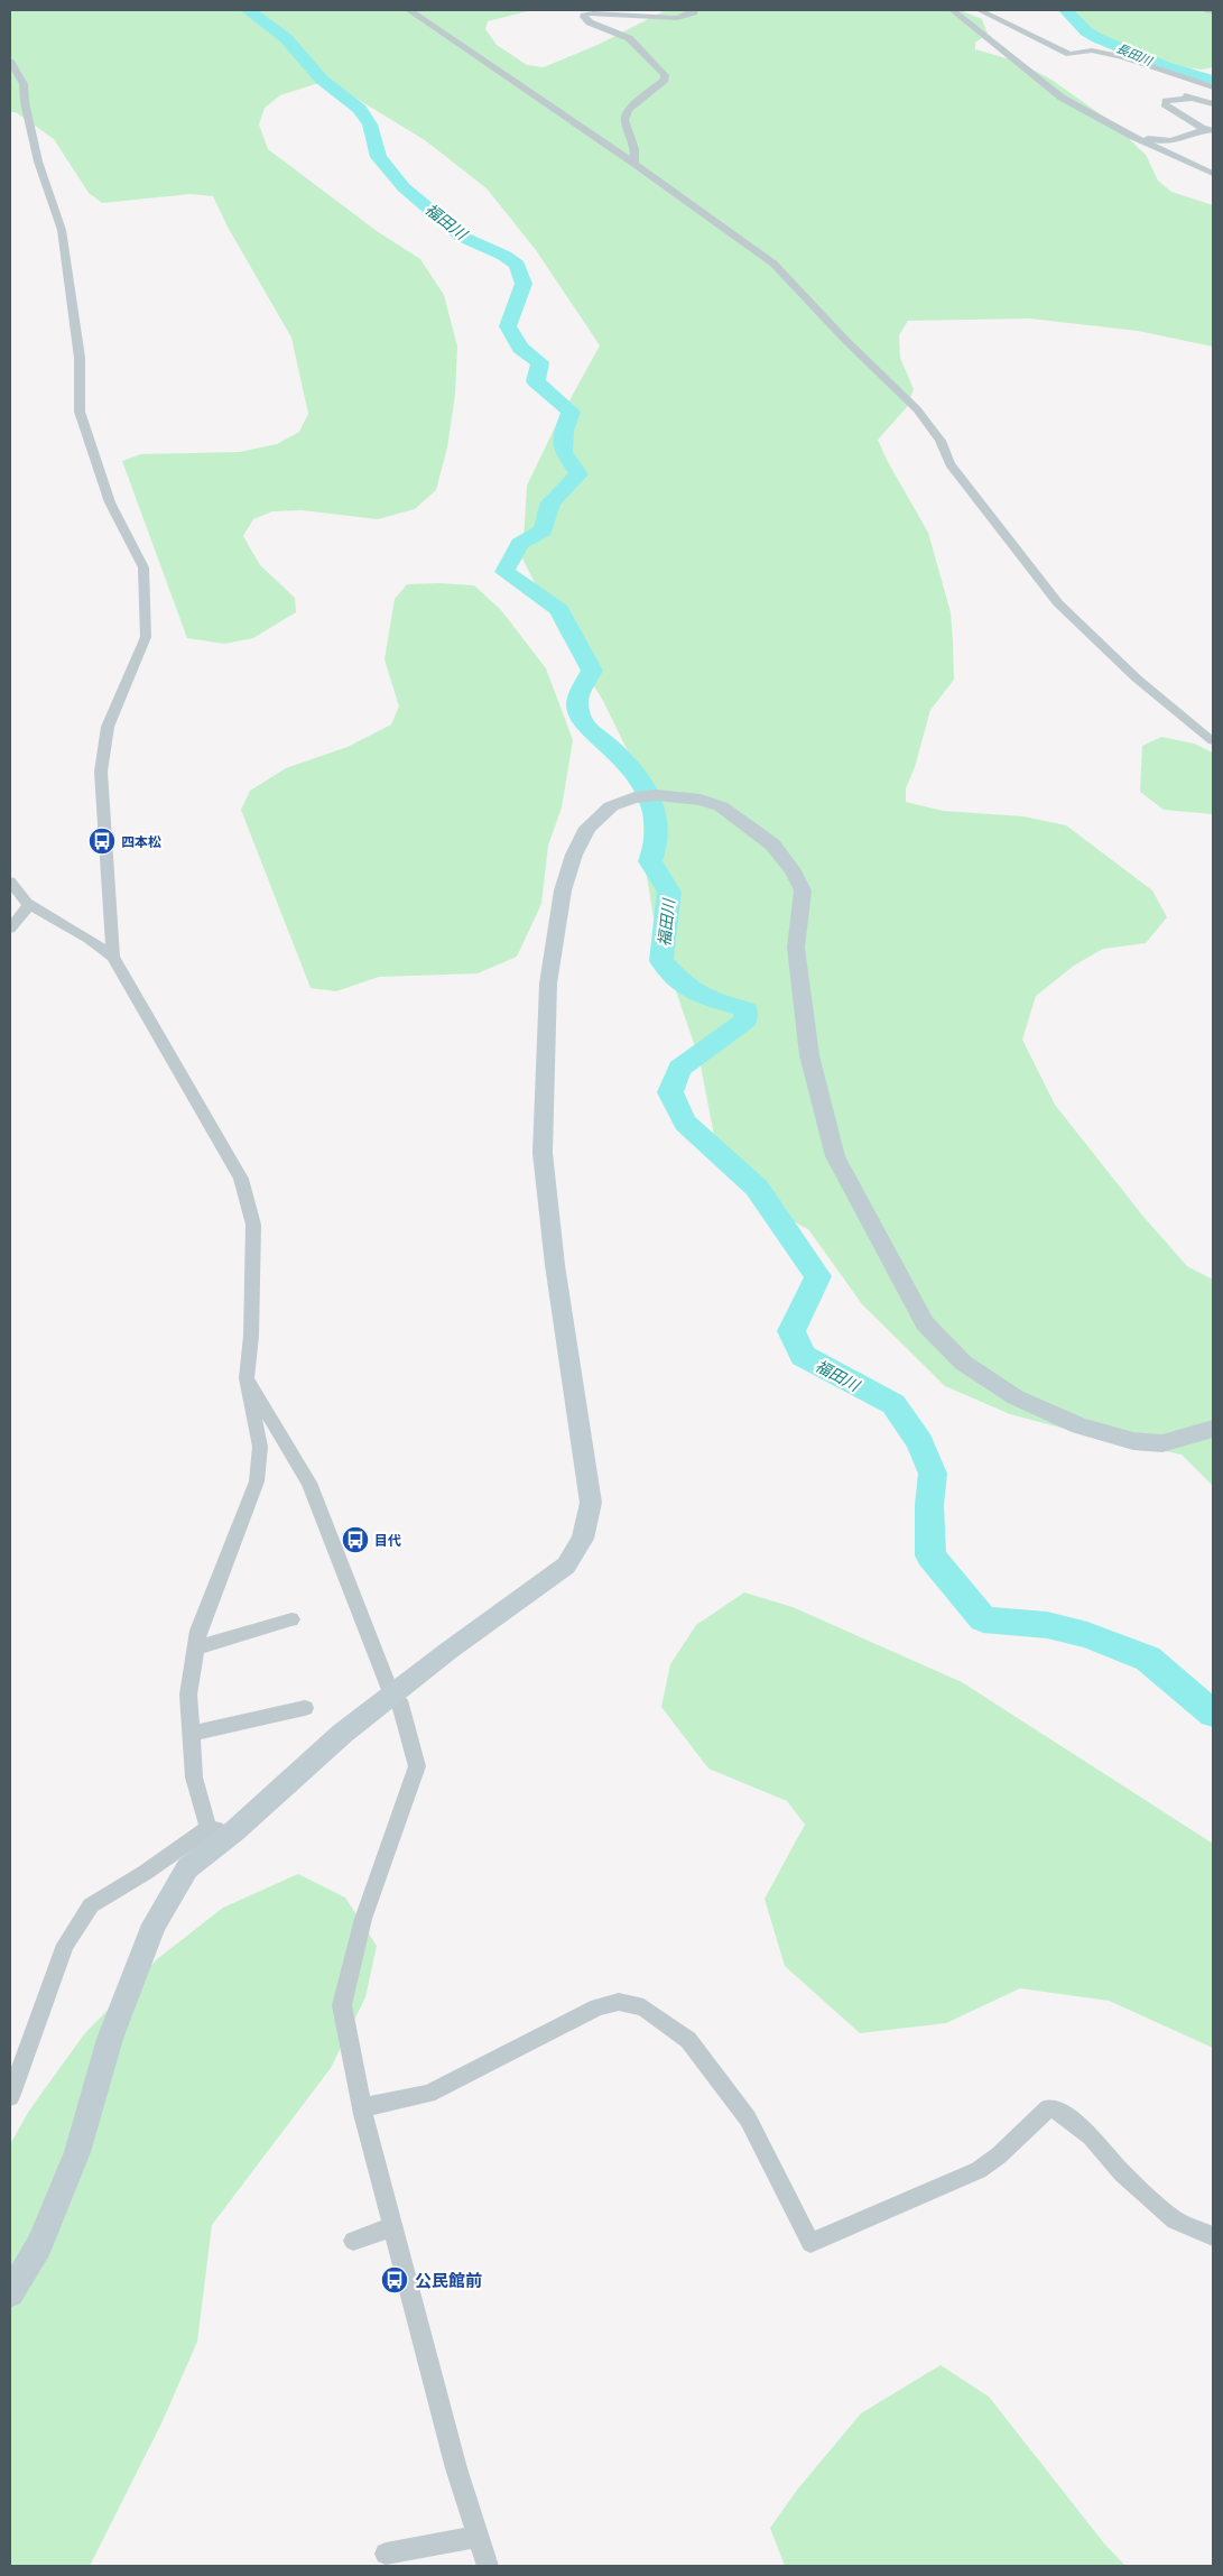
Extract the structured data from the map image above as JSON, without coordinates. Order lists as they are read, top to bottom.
{
  "water": ["長田川", "福田川"],
  "places": {
    "bus stop": ["四本松", "目代", "公民館前"]
  }
}
